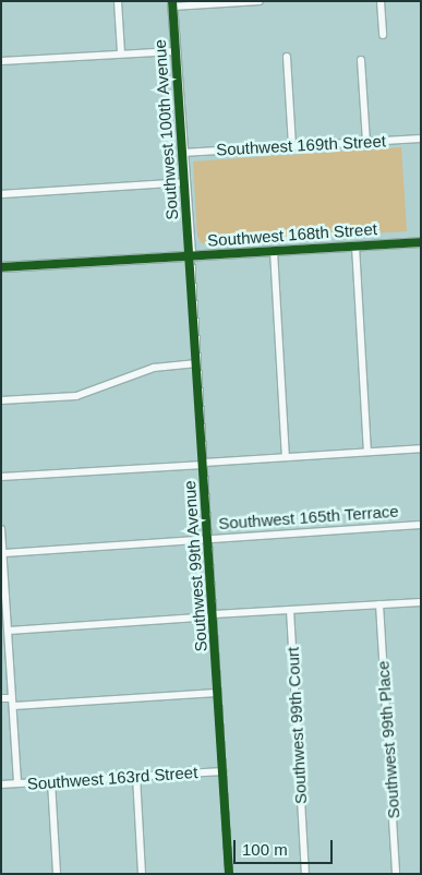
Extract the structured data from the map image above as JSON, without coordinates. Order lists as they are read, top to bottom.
{
  "streets": {
    "street": [
      "Southwest 100th Avenue",
      "Southwest 169th Street",
      "Southwest 168th Street",
      "Southwest 165th Terrace",
      "Southwest 99th Avenue",
      "Southwest 99th Court",
      "Southwest 99th Place",
      "Southwest 163rd Street"
    ]
  },
  "crossings": [
    ["Southwest 100th Avenue", "Southwest 169th Street"],
    ["Southwest 100th Avenue", "Southwest 168th Street"],
    ["Southwest 100th Avenue", "Southwest 99th Avenue"],
    ["Southwest 168th Street", "Southwest 99th Avenue"],
    ["Southwest 165th Terrace", "Southwest 99th Avenue"],
    ["Southwest 99th Avenue", "Southwest 163rd Street"]
  ],
  "scale_bar": "100 m"
}
